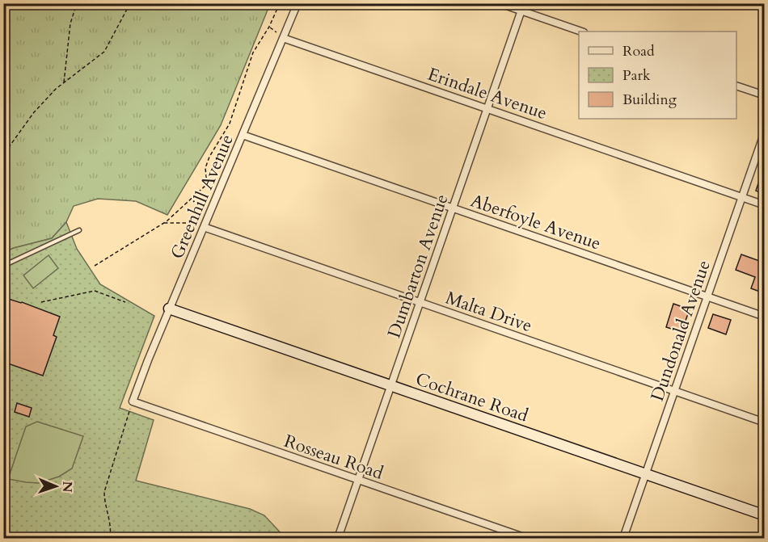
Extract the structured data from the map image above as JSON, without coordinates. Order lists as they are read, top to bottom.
{
  "streets": {
    "street": [
      "Erindale Avenue",
      "Greenhill Avenue",
      "Aberfoyle Avenue",
      "Dumbarton Avenue",
      "Malta Drive",
      "Dundonald Avenue",
      "Cochrane Road",
      "Rosseau Road"
    ]
  },
  "crossings": [
    ["Erindale Avenue", "Greenhill Avenue"],
    ["Erindale Avenue", "Dumbarton Avenue"],
    ["Erindale Avenue", "Dundonald Avenue"],
    ["Greenhill Avenue", "Aberfoyle Avenue"],
    ["Greenhill Avenue", "Malta Drive"],
    ["Greenhill Avenue", "Cochrane Road"],
    ["Greenhill Avenue", "Rosseau Road"],
    ["Aberfoyle Avenue", "Dumbarton Avenue"],
    ["Aberfoyle Avenue", "Dundonald Avenue"],
    ["Dumbarton Avenue", "Malta Drive"],
    ["Dumbarton Avenue", "Cochrane Road"],
    ["Dumbarton Avenue", "Rosseau Road"],
    ["Malta Drive", "Dundonald Avenue"],
    ["Dundonald Avenue", "Cochrane Road"]
  ],
  "legend": ["Road", "Park", "Building"],
  "north": "right"
}
